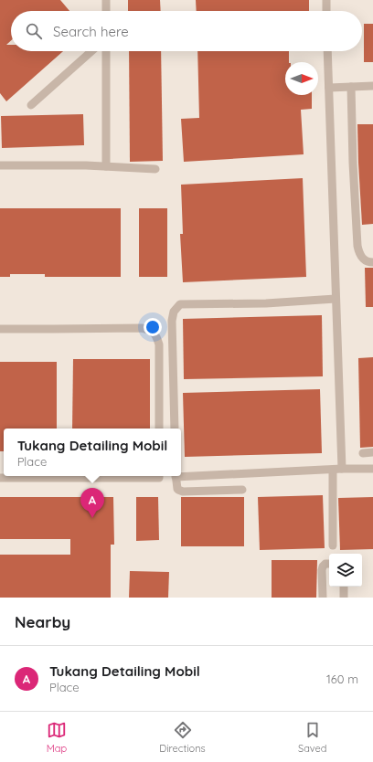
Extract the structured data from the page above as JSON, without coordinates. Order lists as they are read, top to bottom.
{
  "north": "right",
  "page": {
    "search": "Search here",
    "popup": ["Tukang Detailing Mobil", "Place"],
    "pins": "A",
    "heading": "Nearby",
    "list": [
      {
        "mark": "A",
        "name": "Tukang Detailing Mobil",
        "note": "Place",
        "value": "160 m"
      }
    ],
    "nav": ["Map", "Directions", "Saved"]
  }
}
